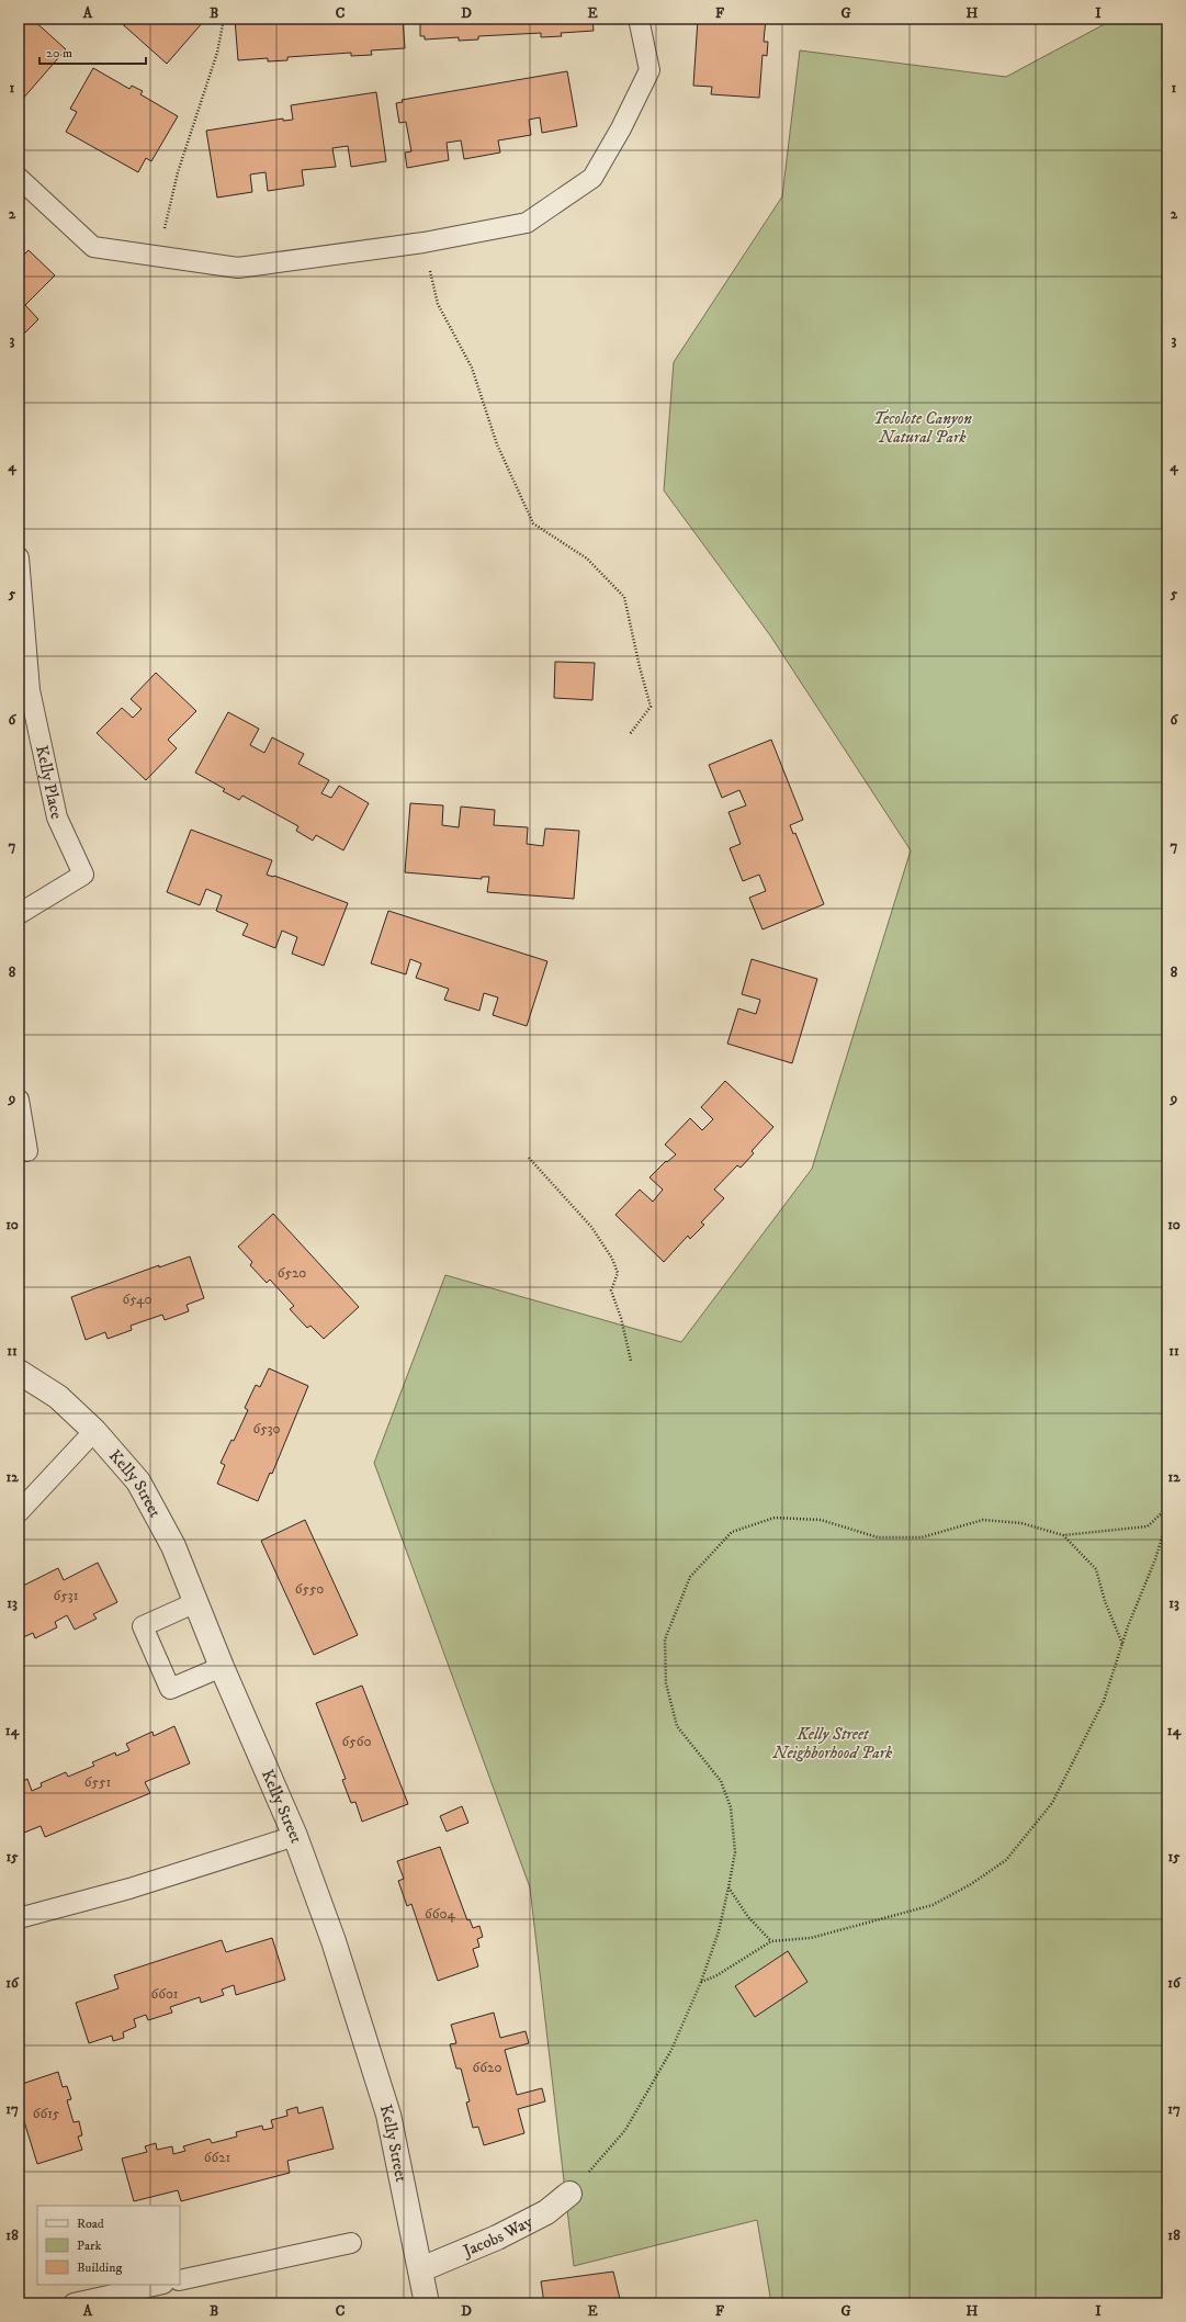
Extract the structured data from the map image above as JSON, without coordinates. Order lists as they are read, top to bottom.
{
  "streets": {
    "street": ["Kelly Street", "Jacobs Way"],
    "lane": ["Kelly Place"]
  },
  "crossings": [
    ["Kelly Street", "Jacobs Way"]
  ],
  "parks": ["Tecolote Canyon Natural Park", "Kelly Street Neighborhood Park"],
  "house_numbers": [
    "6520",
    "6540",
    "6530",
    "6550",
    "6531",
    "6560",
    "6551",
    "6604",
    "6601",
    "6620",
    "6615",
    "6621"
  ],
  "legend": ["Road", "Park", "Building"],
  "scale_bar": "20 m",
  "grid": {
    "columns": [
      "A",
      "B",
      "C",
      "D",
      "E",
      "F",
      "G",
      "H",
      "I"
    ],
    "rows": [
      "1",
      "2",
      "3",
      "4",
      "5",
      "6",
      "7",
      "8",
      "9",
      "10",
      "11",
      "12",
      "13",
      "14",
      "15",
      "16",
      "17",
      "18"
    ]
  }
}
